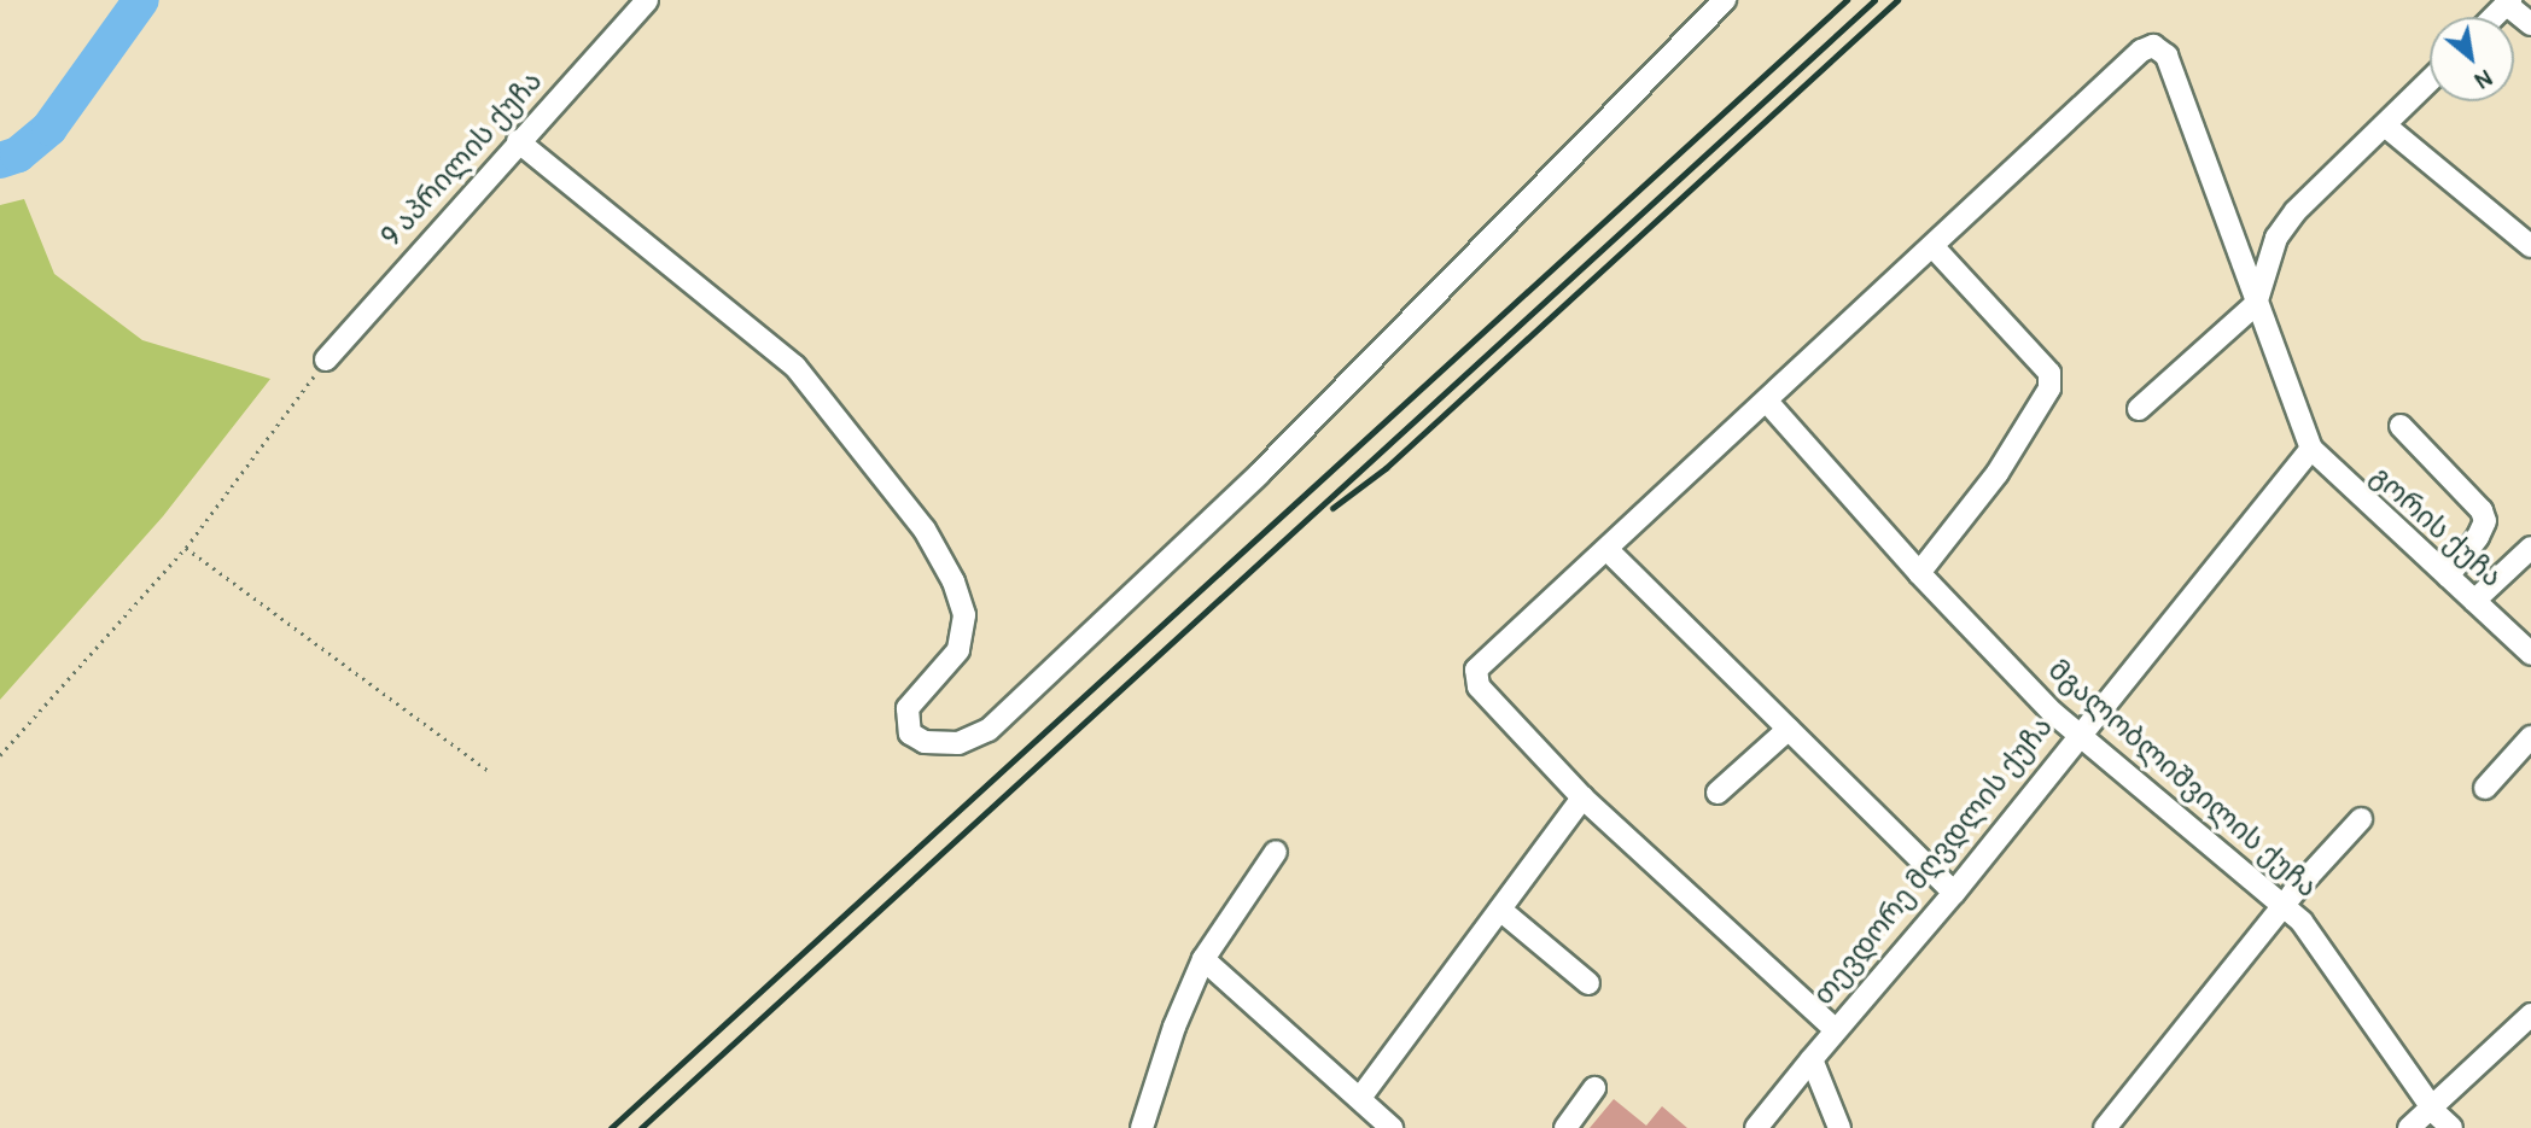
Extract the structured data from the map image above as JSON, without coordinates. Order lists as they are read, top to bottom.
{
  "streets": {
    "street": [
      "9 აპრილის ქუჩა",
      "გორის ქუჩა",
      "მგალობლიშვილის ქუჩა",
      "თევდორე მღვდლის ქუჩა"
    ]
  },
  "crossings": [
    ["გორის ქუჩა", "თევდორე მღვდლის ქუჩა"],
    ["მგალობლიშვილის ქუჩა", "თევდორე მღვდლის ქუჩა"]
  ],
  "north": "bottom right"
}
